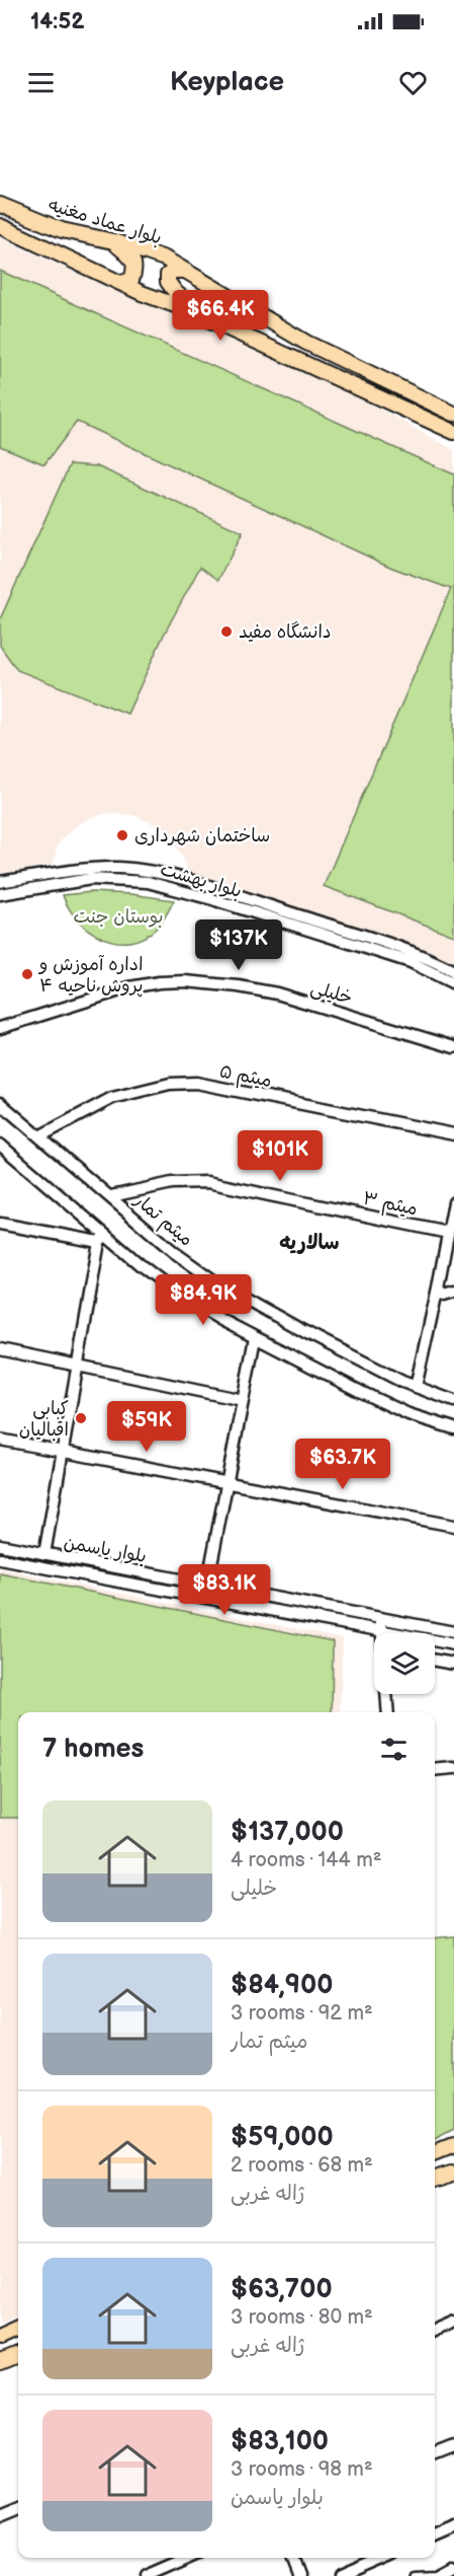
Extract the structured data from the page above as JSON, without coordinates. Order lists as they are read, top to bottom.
{
  "streets": {
    "main road": ["بلوار عماد مغنیه"],
    "street": [
      "بلوار بهشت",
      "خلیلی",
      "میثم ۵",
      "میثم ۳",
      "میثم تمار",
      "بلوار یاسمن"
    ]
  },
  "crossings": [
    ["میثم ۵", "میثم تمار"],
    ["میثم ۳", "میثم تمار"]
  ],
  "districts": ["سالاریه"],
  "parks": ["بوستان جنت"],
  "places": [
    "دانشگاه مفید",
    "ساختمان شهرداری",
    "اداره آموزش و پروش ناحیه ۴",
    "کبابی اقبالیان"
  ],
  "page": {
    "status": "14:52",
    "header": "Keyplace",
    "price": [
      "$66.4K",
      "$137K",
      "$101K",
      "$84.9K",
      "$59K",
      "$63.7K",
      "$83.1K"
    ],
    "heading": "7 homes",
    "list": [
      {
        "name": "$137,000",
        "note": "4 rooms · 144 m² · خلیلی"
      },
      {
        "name": "$84,900",
        "note": "3 rooms · 92 m² · میثم تمار"
      },
      {
        "name": "$59,000",
        "note": "2 rooms · 68 m² · ژاله غربی"
      },
      {
        "name": "$63,700",
        "note": "3 rooms · 80 m² · ژاله غربی"
      },
      {
        "name": "$83,100",
        "note": "3 rooms · 98 m² · بلوار یاسمن"
      }
    ]
  }
}
